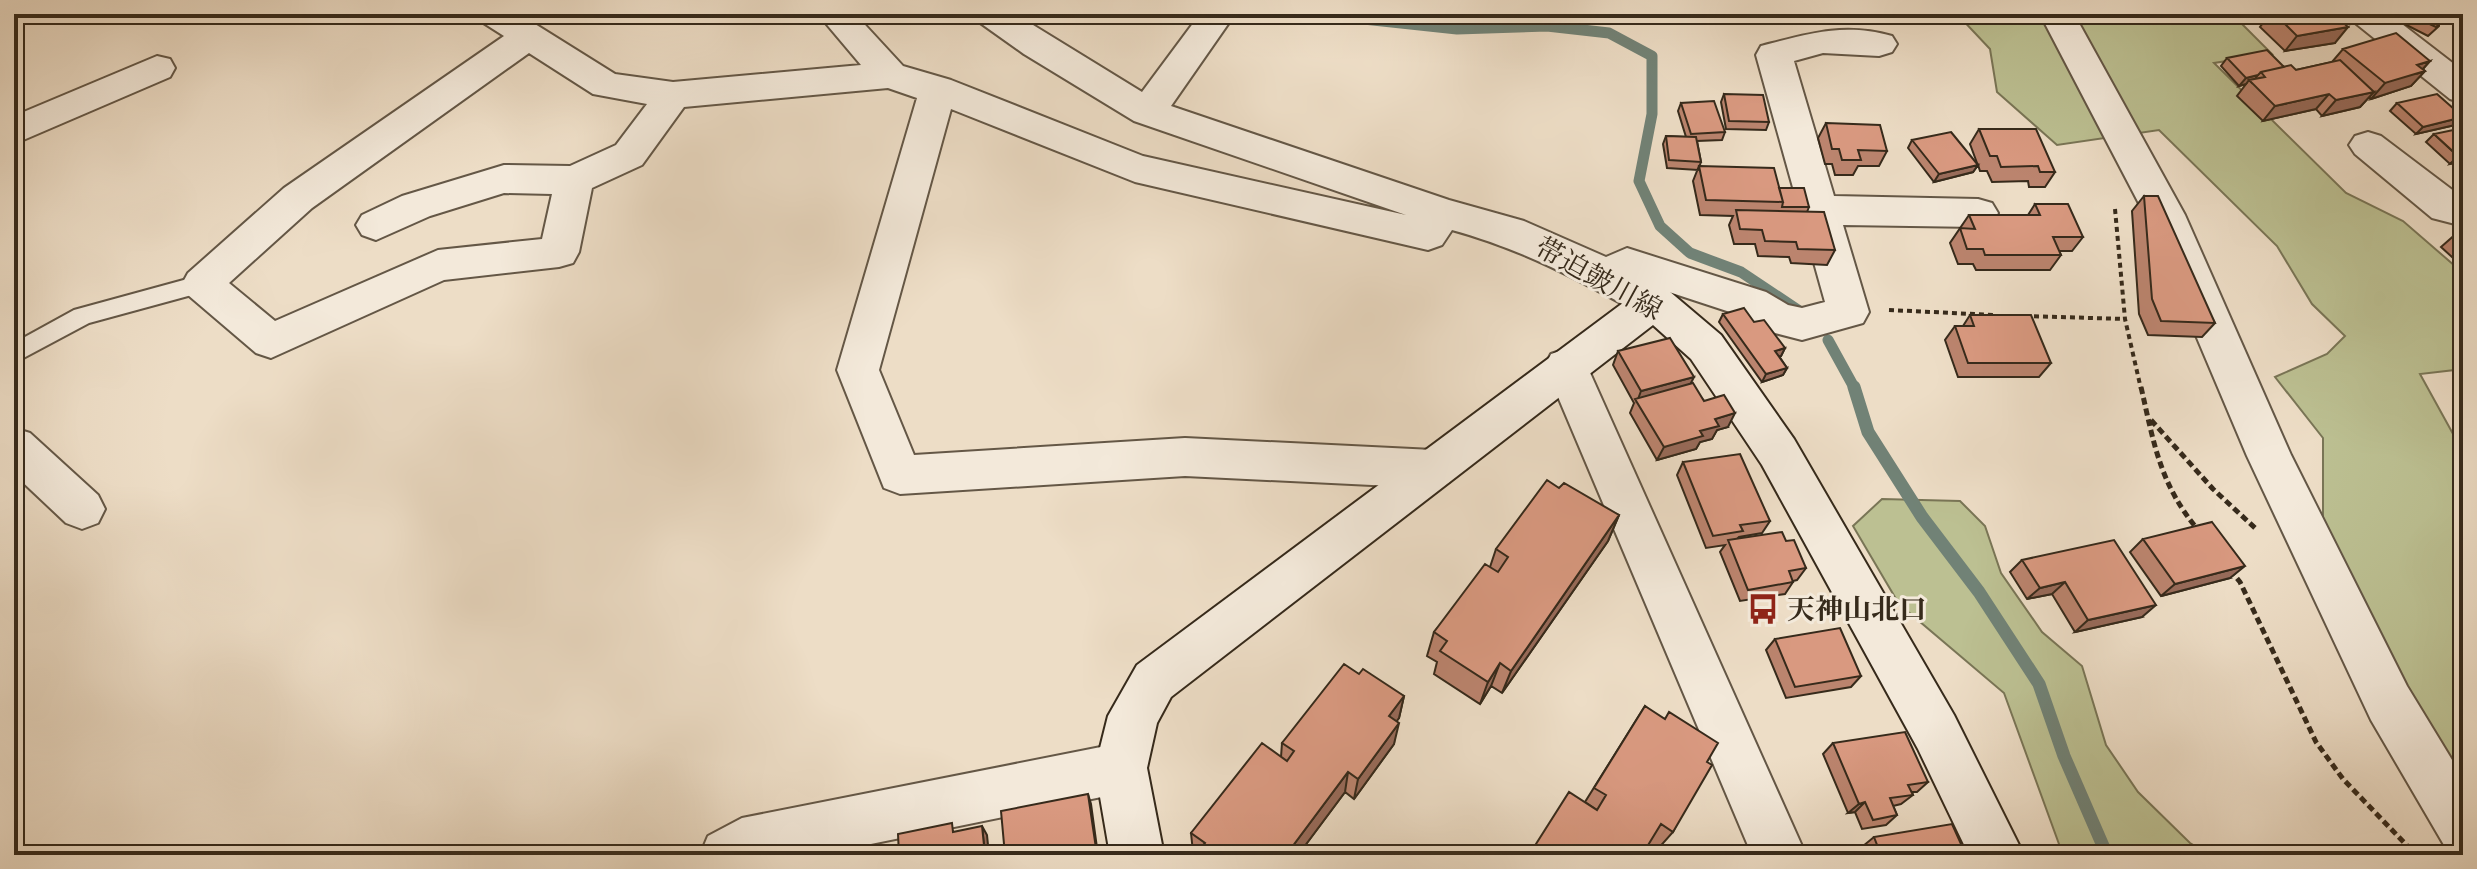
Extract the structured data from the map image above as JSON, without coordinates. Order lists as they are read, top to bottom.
{
  "streets": {
    "street": ["帯迫皷川線"]
  },
  "places": {
    "bus stop": ["天神山北口"]
  }
}
